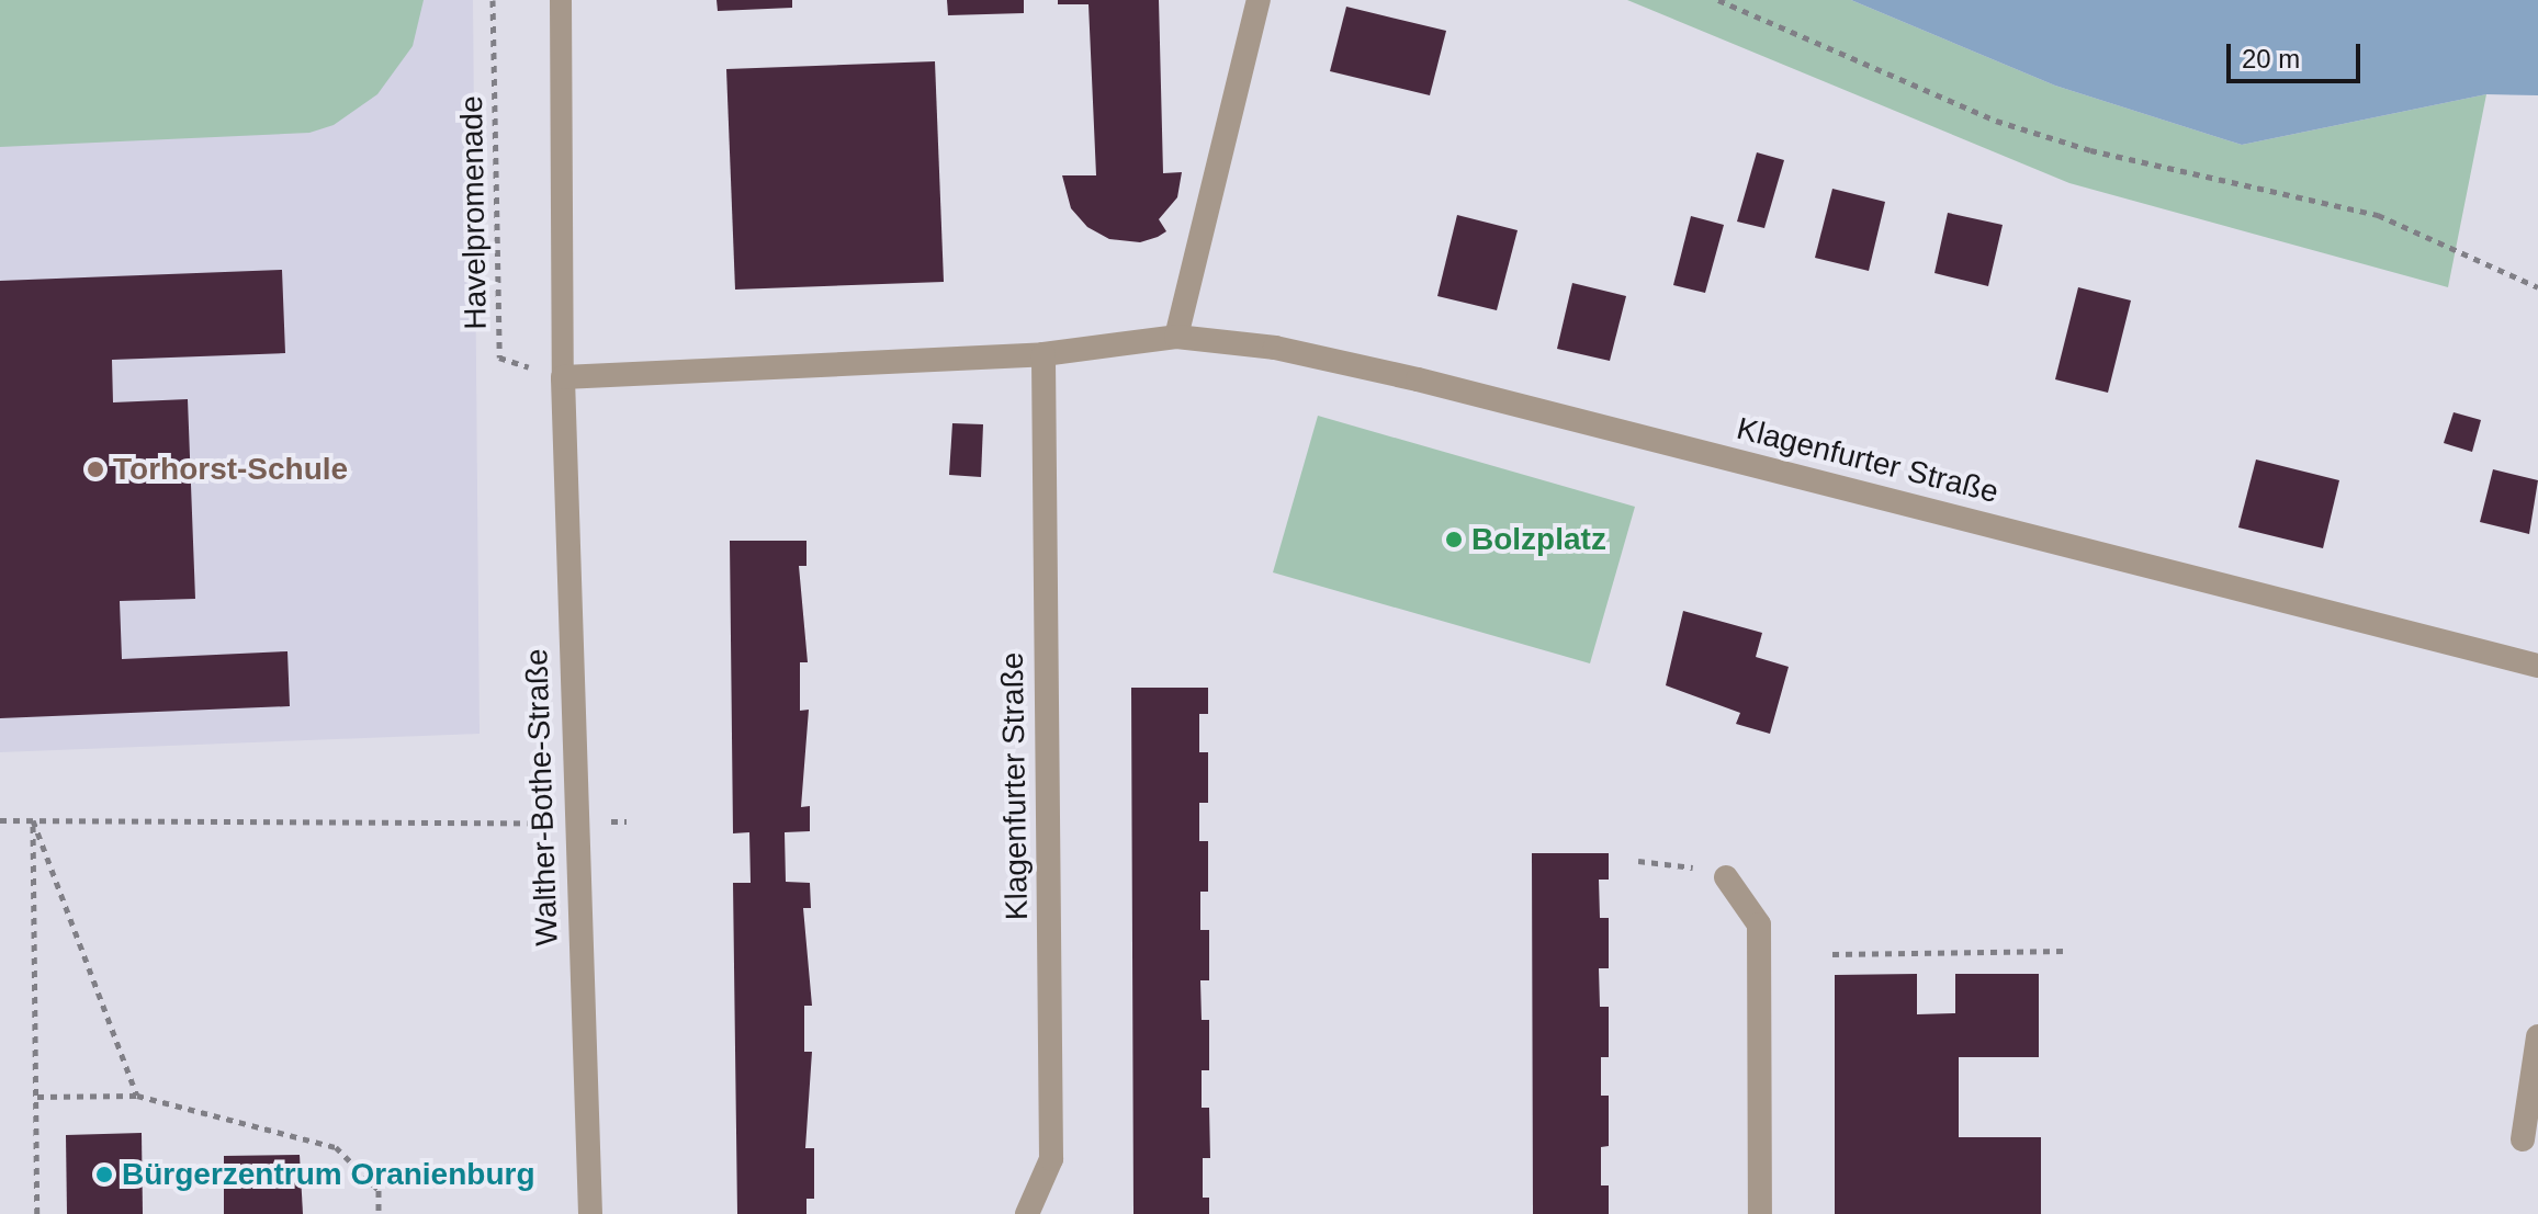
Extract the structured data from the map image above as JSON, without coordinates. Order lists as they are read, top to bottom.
{
  "streets": {
    "street": ["Klagenfurter Straße", "Walther-Bothe-Straße"],
    "path": ["Havelpromenade"]
  },
  "crossings": [
    ["Havelpromenade", "Klagenfurter Straße"],
    ["Havelpromenade", "Walther-Bothe-Straße"],
    ["Klagenfurter Straße", "Walther-Bothe-Straße"]
  ],
  "places": ["Torhorst-Schule", "Bolzplatz", "Bürgerzentrum Oranienburg"],
  "scale_bar": "20 m"
}
